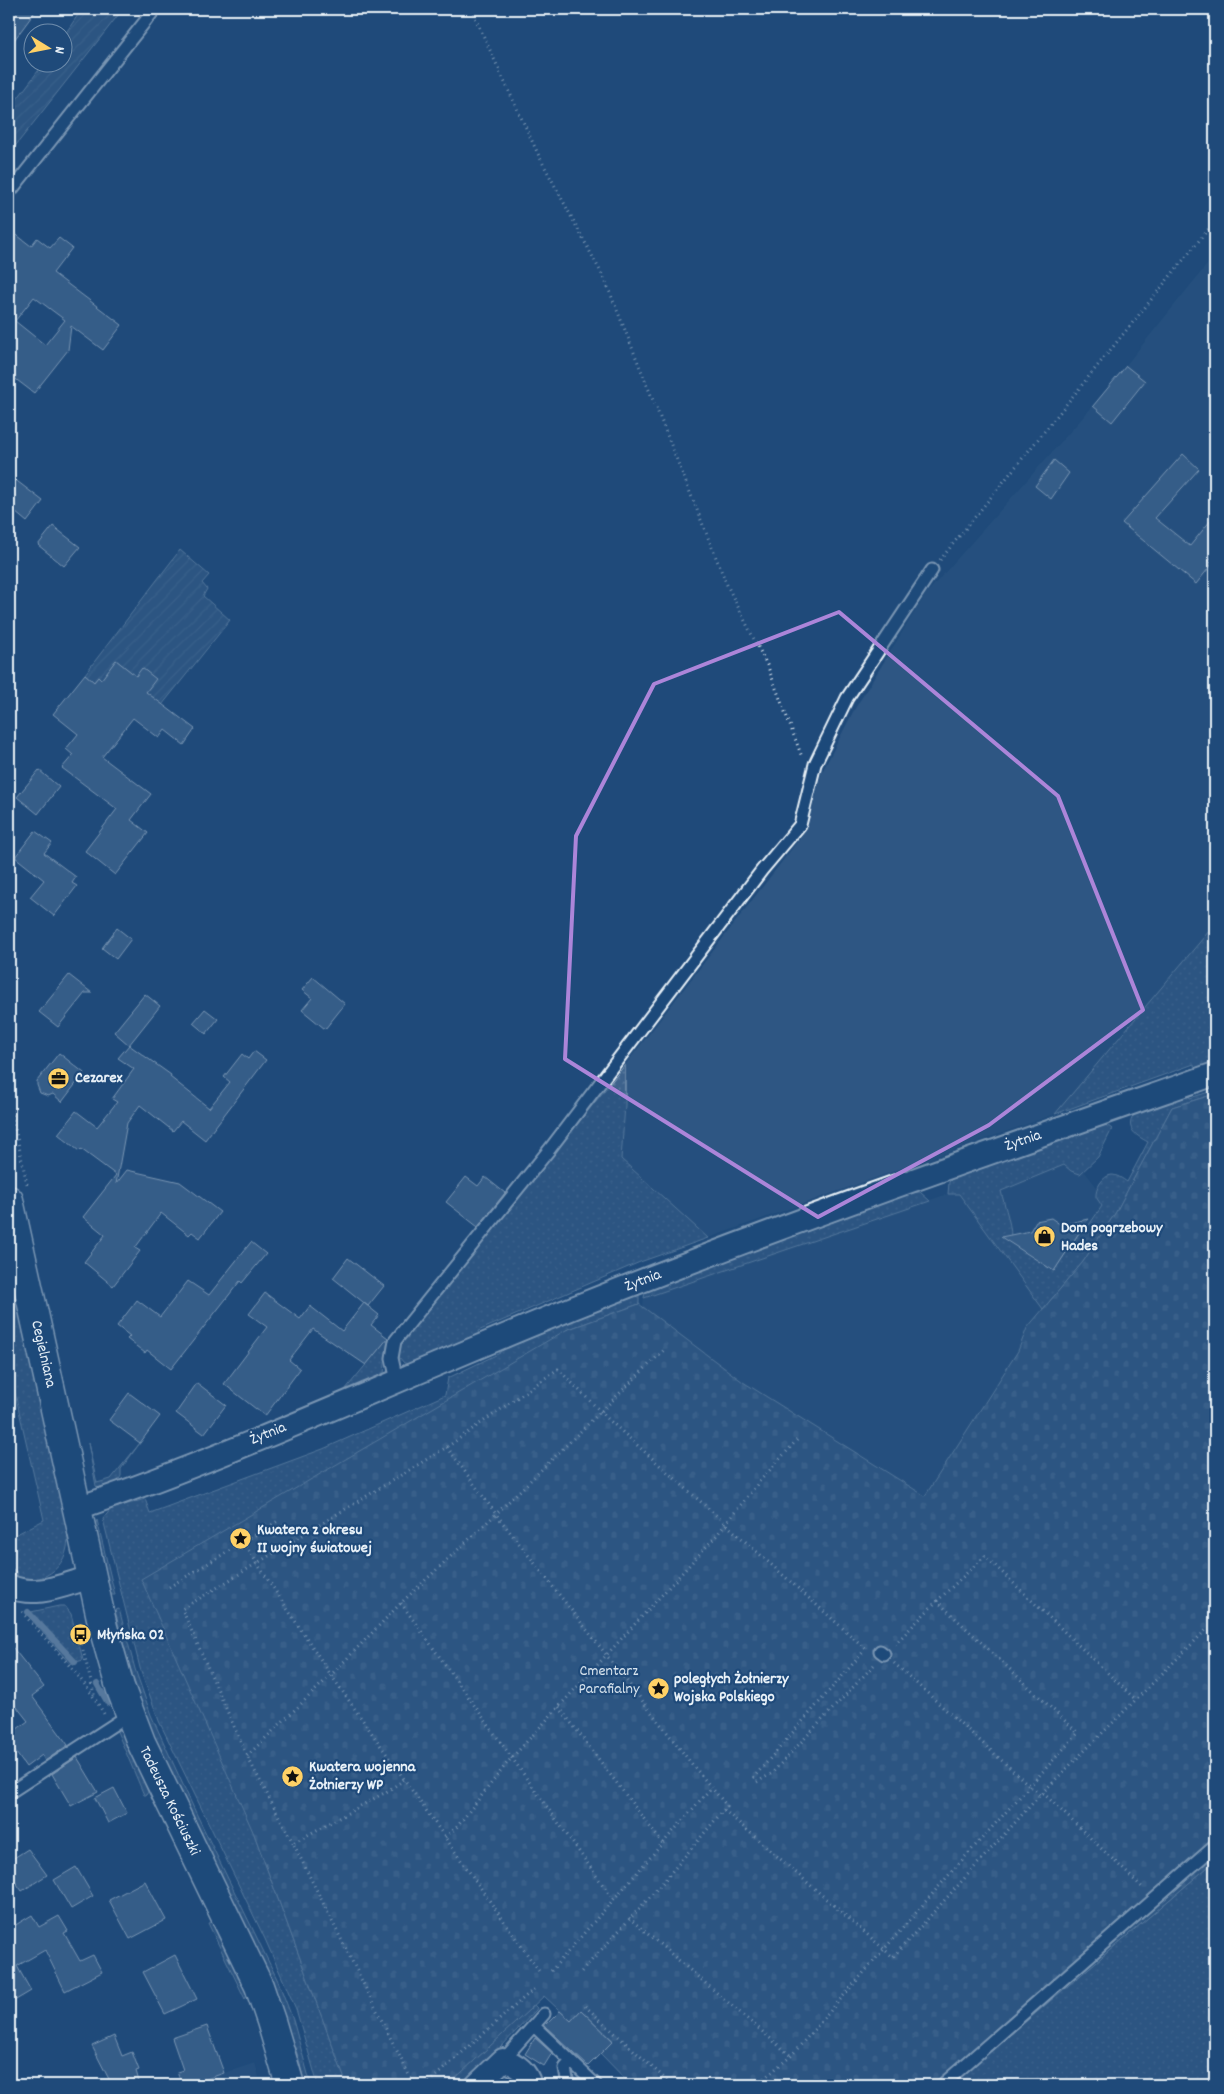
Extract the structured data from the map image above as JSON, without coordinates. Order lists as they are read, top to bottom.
{
  "streets": {
    "street": ["Żytnia", "Cegielniana", "Tadeusza Kościuszki"]
  },
  "crossings": [
    ["Żytnia", "Cegielniana"],
    ["Żytnia", "Tadeusza Kościuszki"],
    ["Cegielniana", "Tadeusza Kościuszki"]
  ],
  "parks": ["Cmentarz Parafialny"],
  "places": {
    "office": ["Cezarex"],
    "shop": ["Dom pogrzebowy Hades"],
    "place": ["Kwatera z okresu II wojny światowej", "poległych Żołnierzy Wojska Polskiego", "Kwatera wojenna Żołnierzy WP"],
    "bus stop": ["Młyńska 02"]
  },
  "north": "right"
}
